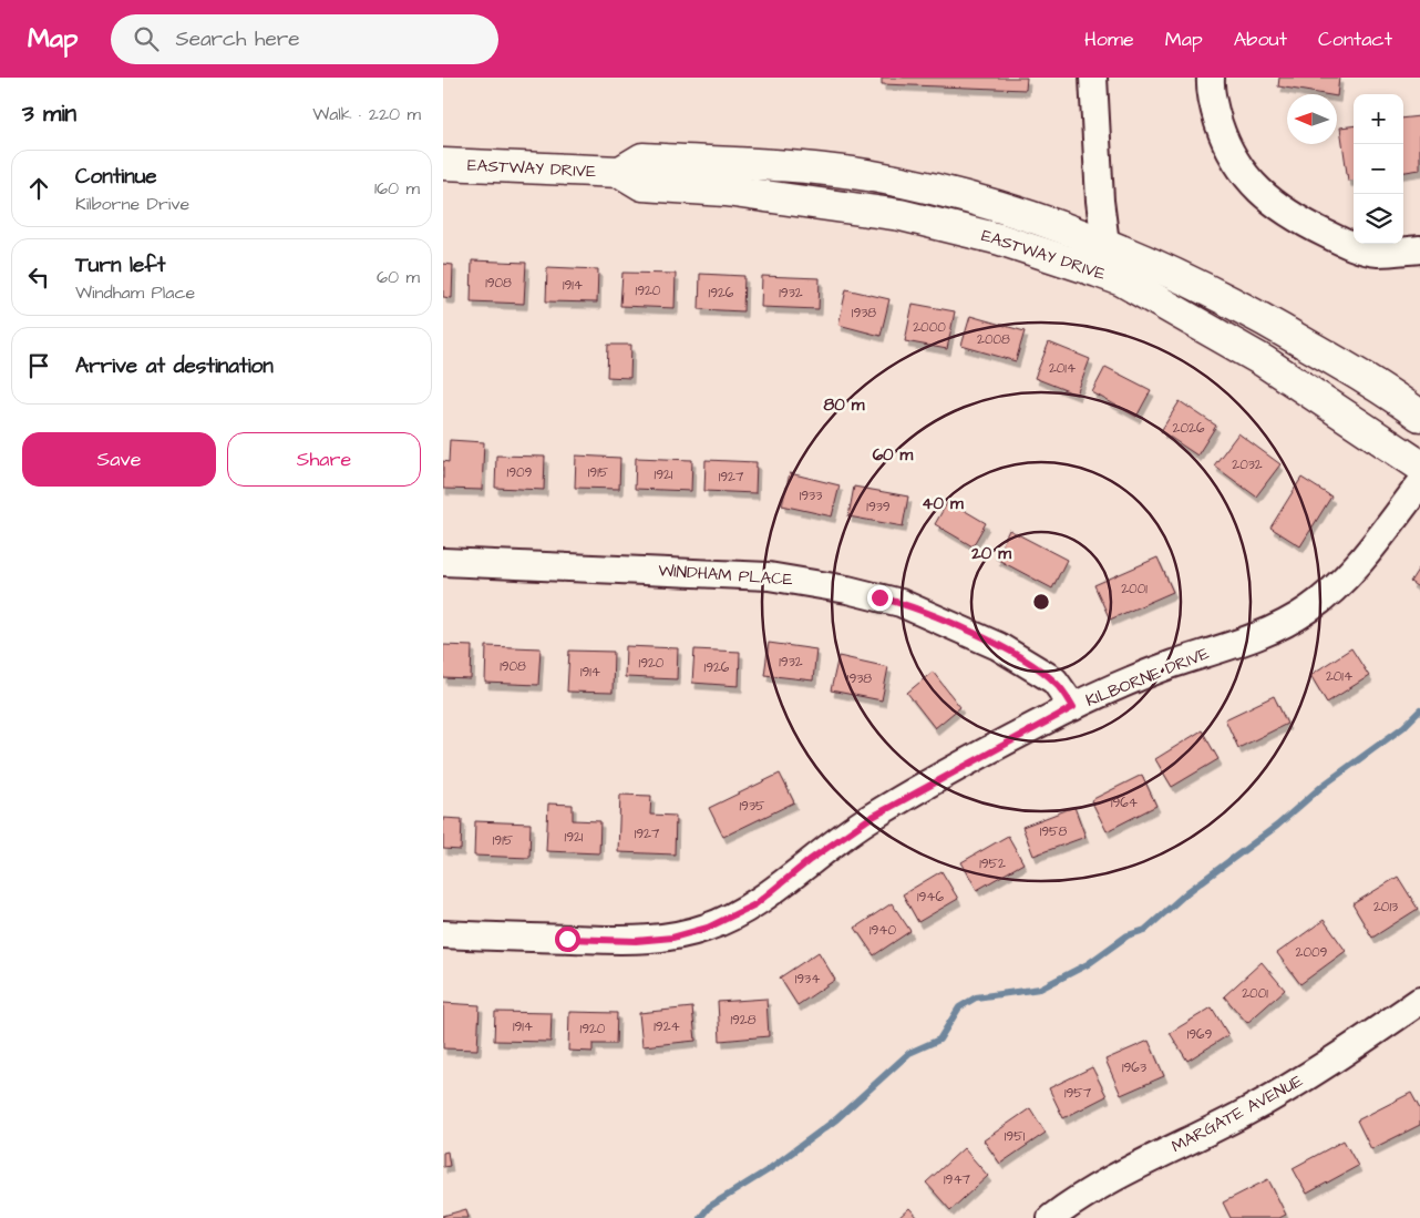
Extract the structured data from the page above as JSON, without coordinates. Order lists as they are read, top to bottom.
{
  "streets": {
    "main road": ["EASTWAY DRIVE"],
    "street": ["WINDHAM PLACE", "KILBORNE DRIVE", "MARGATE AVENUE"]
  },
  "crossings": [
    ["WINDHAM PLACE", "KILBORNE DRIVE"]
  ],
  "house_numbers": [
    "1908",
    "1914",
    "1920",
    "1926",
    "1932",
    "1938",
    "2000",
    "2008",
    "2014",
    "2026",
    "2032",
    "1909",
    "1915",
    "1921",
    "1927",
    "1933",
    "1939",
    "2001",
    "1932",
    "1920",
    "1908",
    "1926",
    "1914",
    "2014",
    "1938",
    "1964",
    "1935",
    "1958",
    "1927",
    "1921",
    "1915",
    "1952",
    "1946",
    "2013",
    "1940",
    "2009",
    "1934",
    "2001",
    "1928",
    "1914",
    "1924",
    "1920",
    "1969",
    "1963",
    "1957",
    "1951",
    "1947"
  ],
  "north": "left",
  "page": {
    "header": "Map",
    "search": "Search here",
    "nav": [
      "Home",
      "Map",
      "About",
      "Contact"
    ],
    "heading": ["3 min", "Walk · 220 m"],
    "map_buttons": ["+", "−"],
    "list": [
      ["Continue", "Kilborne Drive", "160 m"],
      ["Turn left", "Windham Place", "60 m"],
      "Arrive at destination"
    ],
    "buttons": ["Save", "Share"]
  },
  "rings": [
    "80 m",
    "60 m",
    "40 m",
    "20 m"
  ]
}
